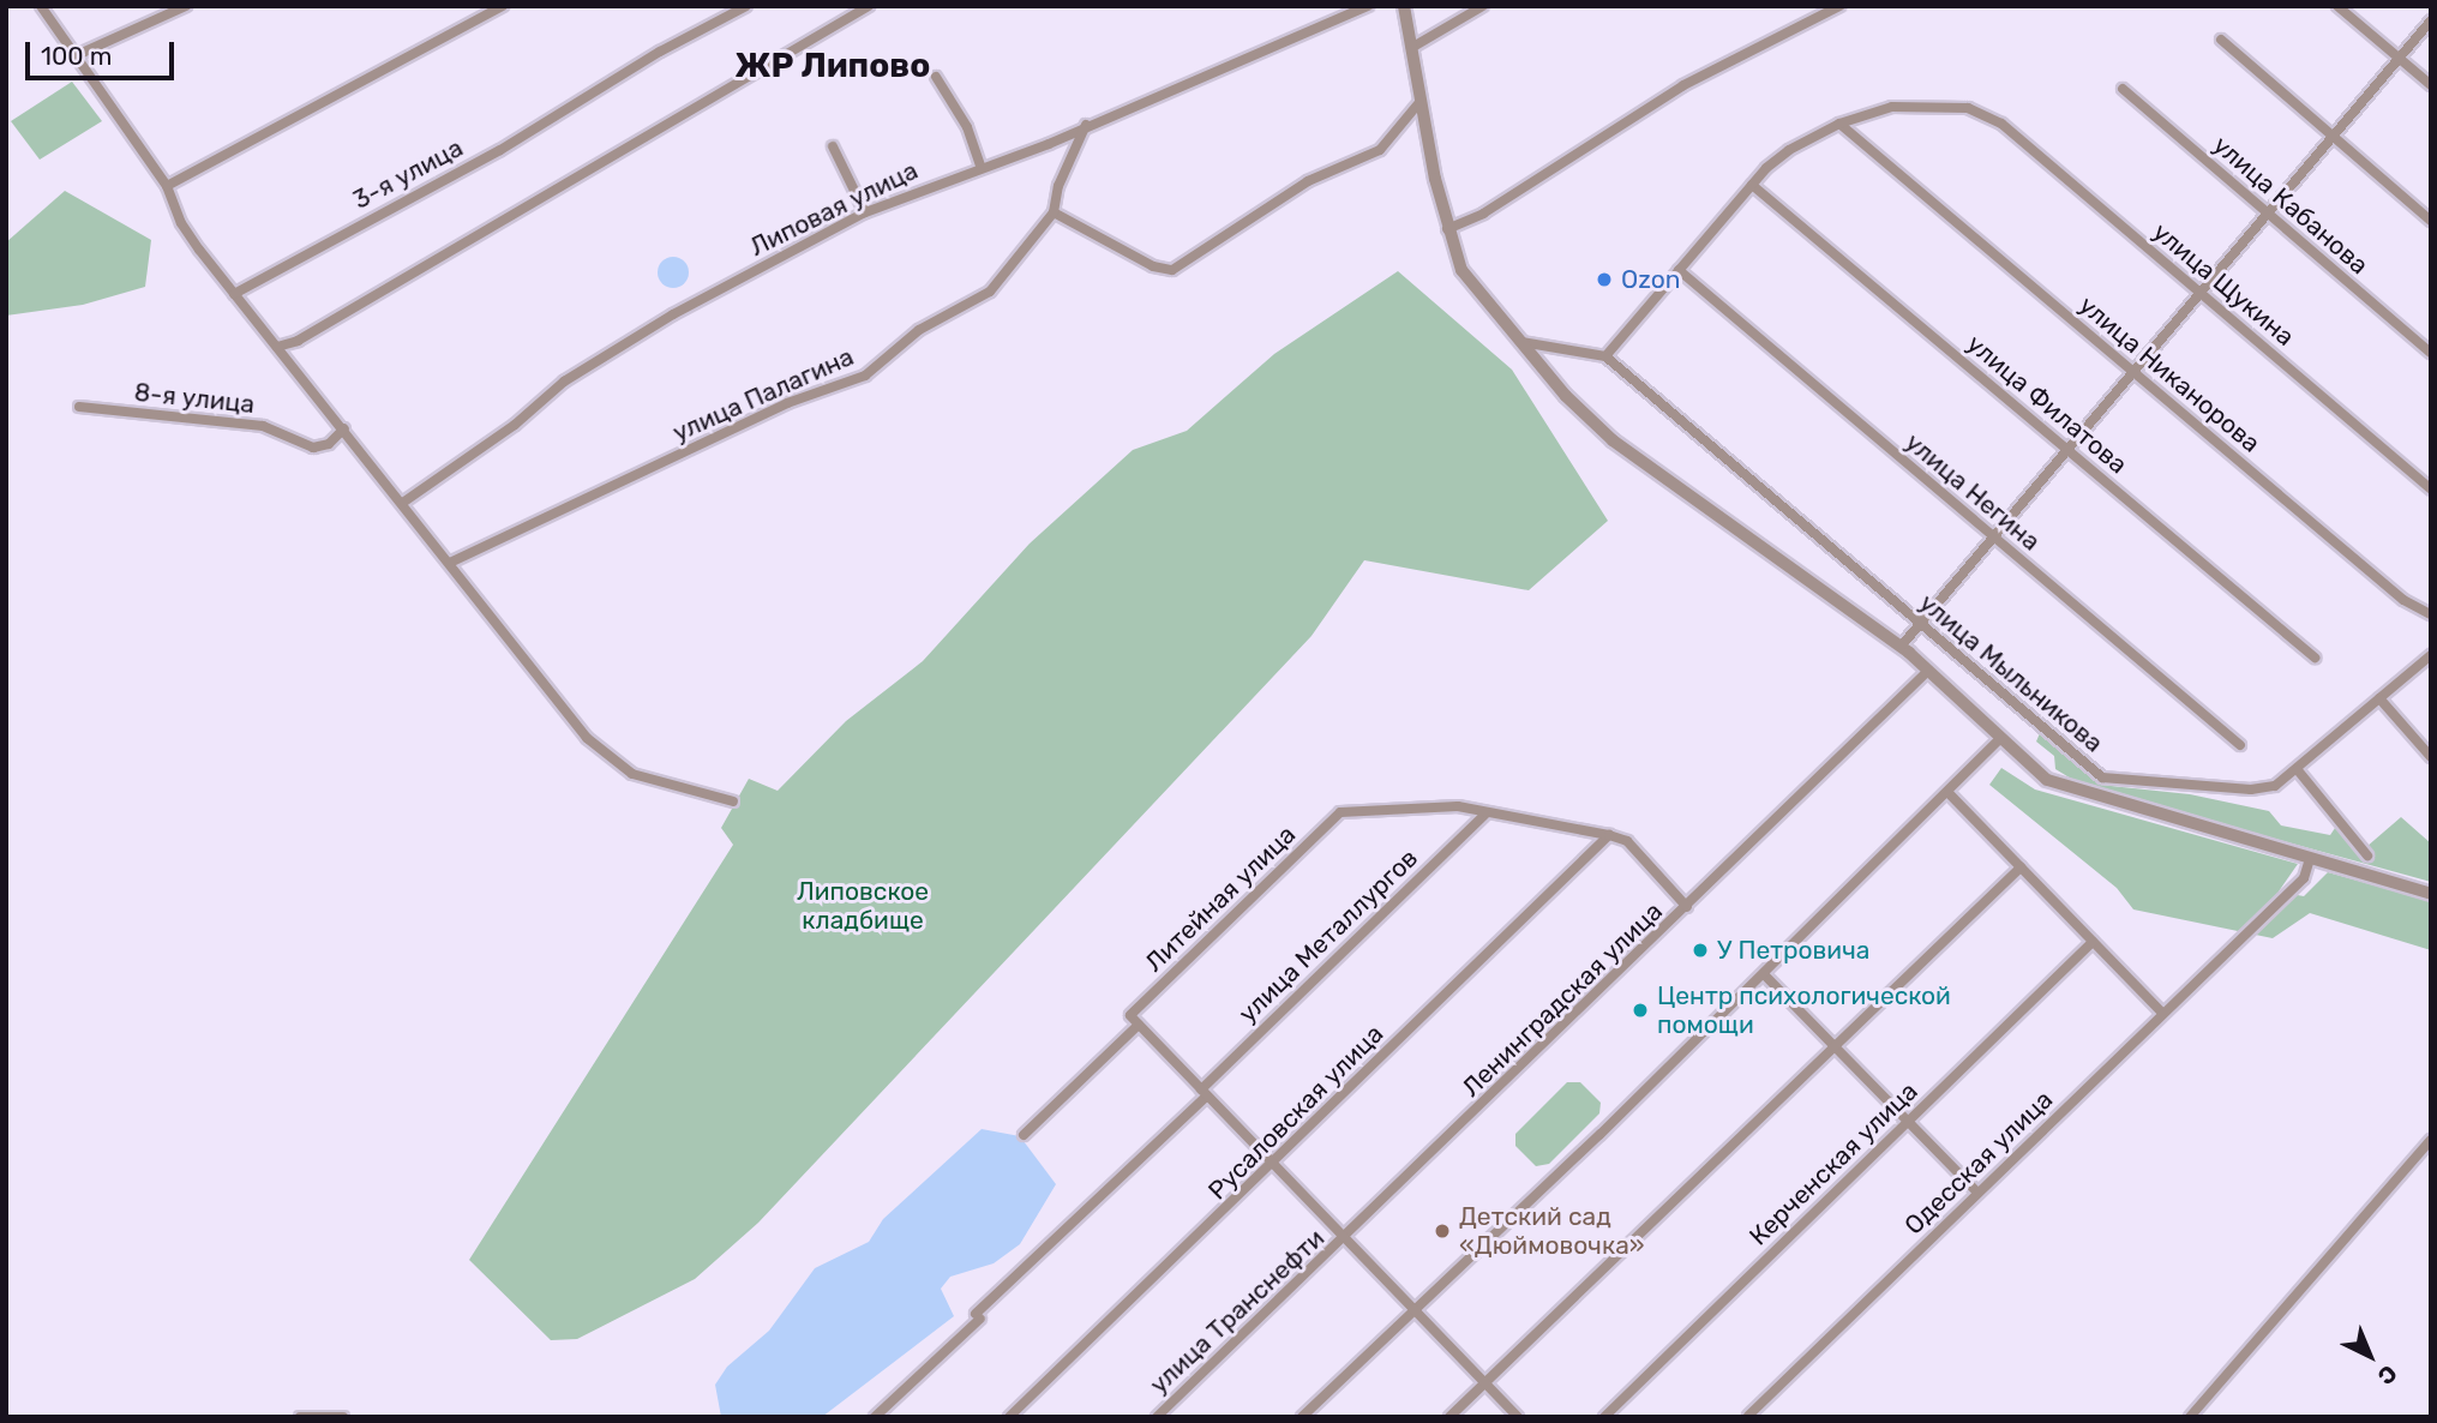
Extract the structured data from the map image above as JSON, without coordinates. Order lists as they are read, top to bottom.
{
  "streets": {
    "street": [
      "3-я улица",
      "улица Кабанова",
      "Липовая улица",
      "улица Щукина",
      "улица Никанорова",
      "улица Палагина",
      "8-я улица",
      "улица Филатова",
      "улица Негина",
      "улица Мыльникова",
      "Литейная улица",
      "улица Металлургов",
      "Ленинградская улица",
      "Русаловская улица",
      "Одесская улица",
      "Керченская улица",
      "улица Транснефти"
    ]
  },
  "crossings": [
    ["Липовая улица", "улица Палагина"],
    ["улица Щукина", "улица Никанорова"],
    ["Литейная улица", "улица Металлургов"],
    ["Ленинградская улица", "улица Транснефти"]
  ],
  "districts": ["ЖР Липово"],
  "parks": ["Липовское кладбище"],
  "places": [
    "Ozon",
    "У Петровича",
    "Центр психологической помощи",
    "Детский сад «Дюймовочка»"
  ],
  "scale_bar": "100 m",
  "north": "bottom right"
}
